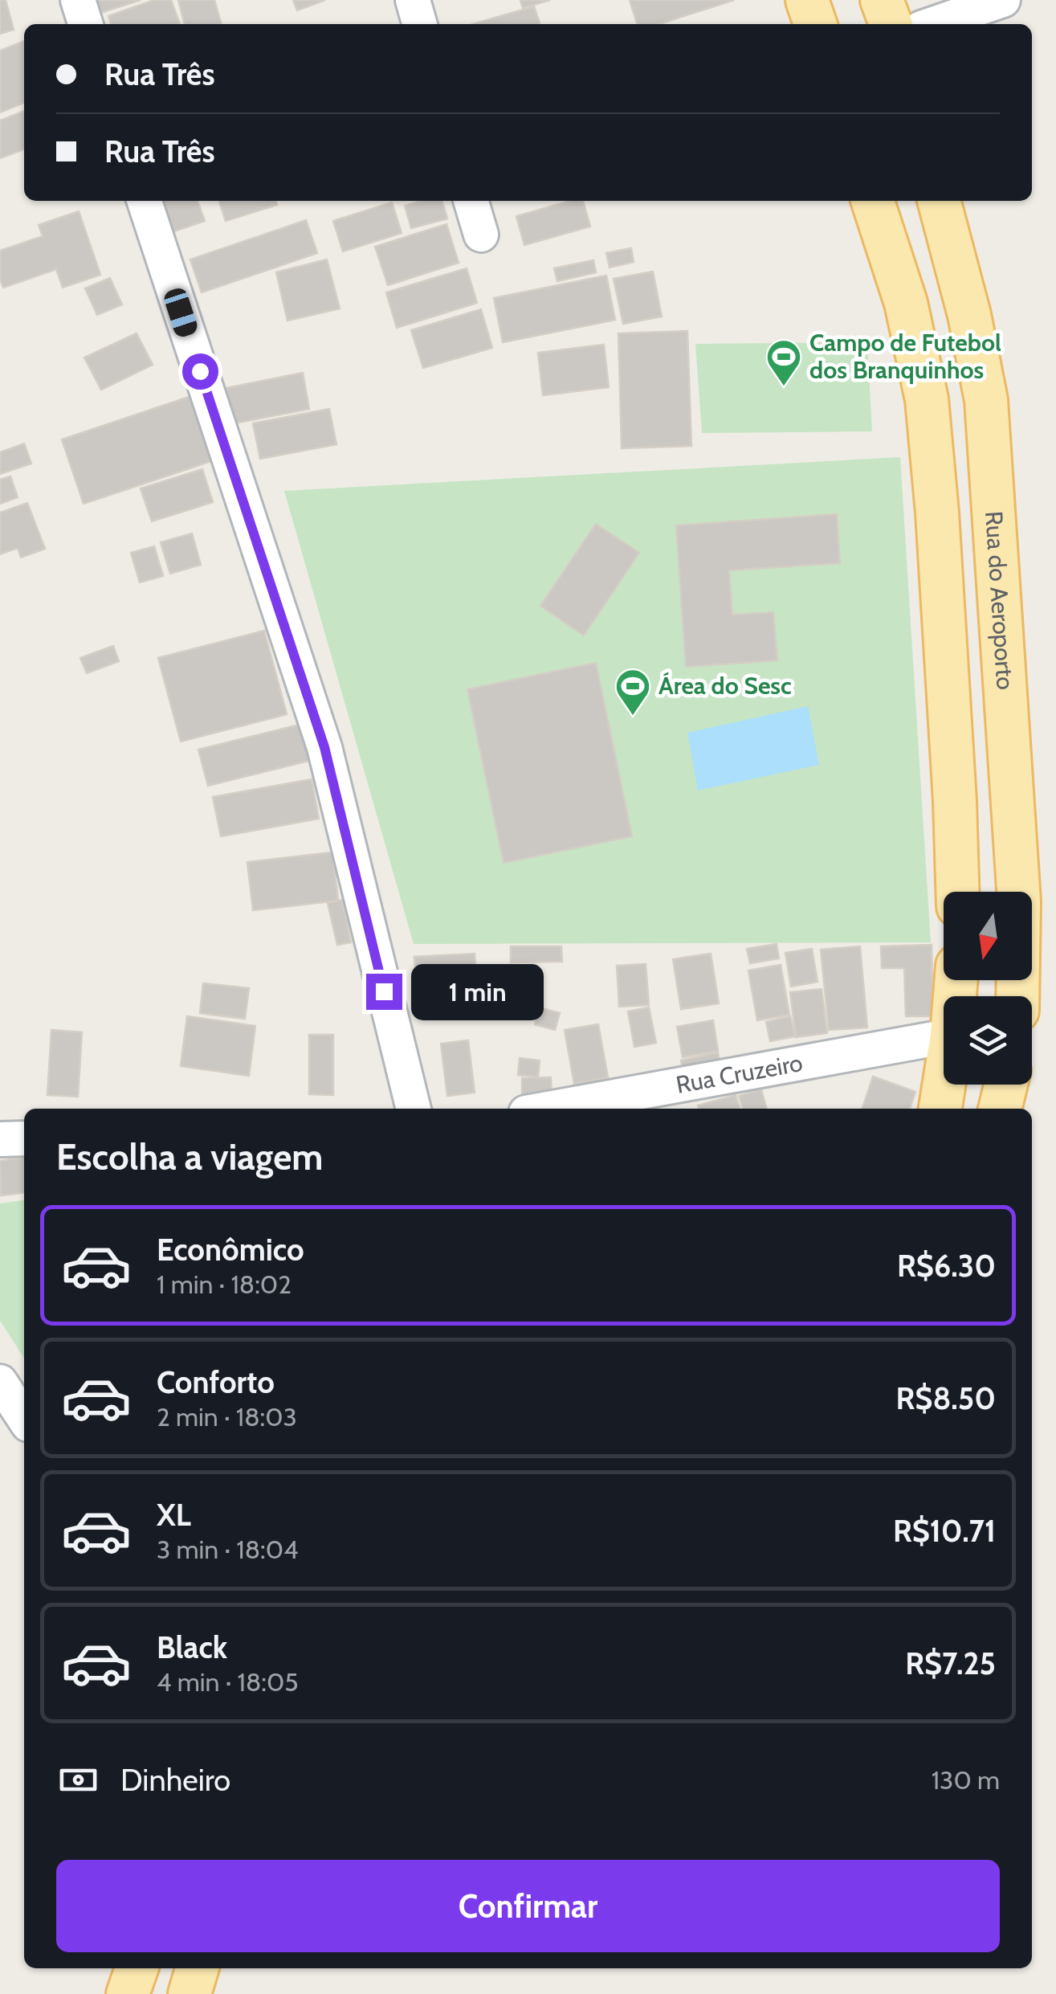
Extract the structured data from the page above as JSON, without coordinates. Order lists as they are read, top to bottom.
{
  "streets": {
    "main road": ["Rua do Aeroporto"],
    "street": ["Rua Cruzeiro"]
  },
  "places": {
    "sports": ["Campo de Futebol dos Branquinhos", "Área do Sesc"]
  },
  "north": "bottom",
  "page": {
    "banner": ["Rua Três", "Rua Três"],
    "bubble": "1 min",
    "heading": "Escolha a viagem",
    "list": [
      {
        "name": "Econômico",
        "note": "1 min · 18:02",
        "value": "R$6.30"
      },
      {
        "name": "Conforto",
        "note": "2 min · 18:03",
        "value": "R$8.50"
      },
      {
        "name": "XL",
        "note": "3 min · 18:04",
        "value": "R$10.71"
      },
      {
        "name": "Black",
        "note": "4 min · 18:05",
        "value": "R$7.25"
      }
    ],
    "pay": ["Dinheiro", "130 m"],
    "buttons": "Confirmar"
  }
}
